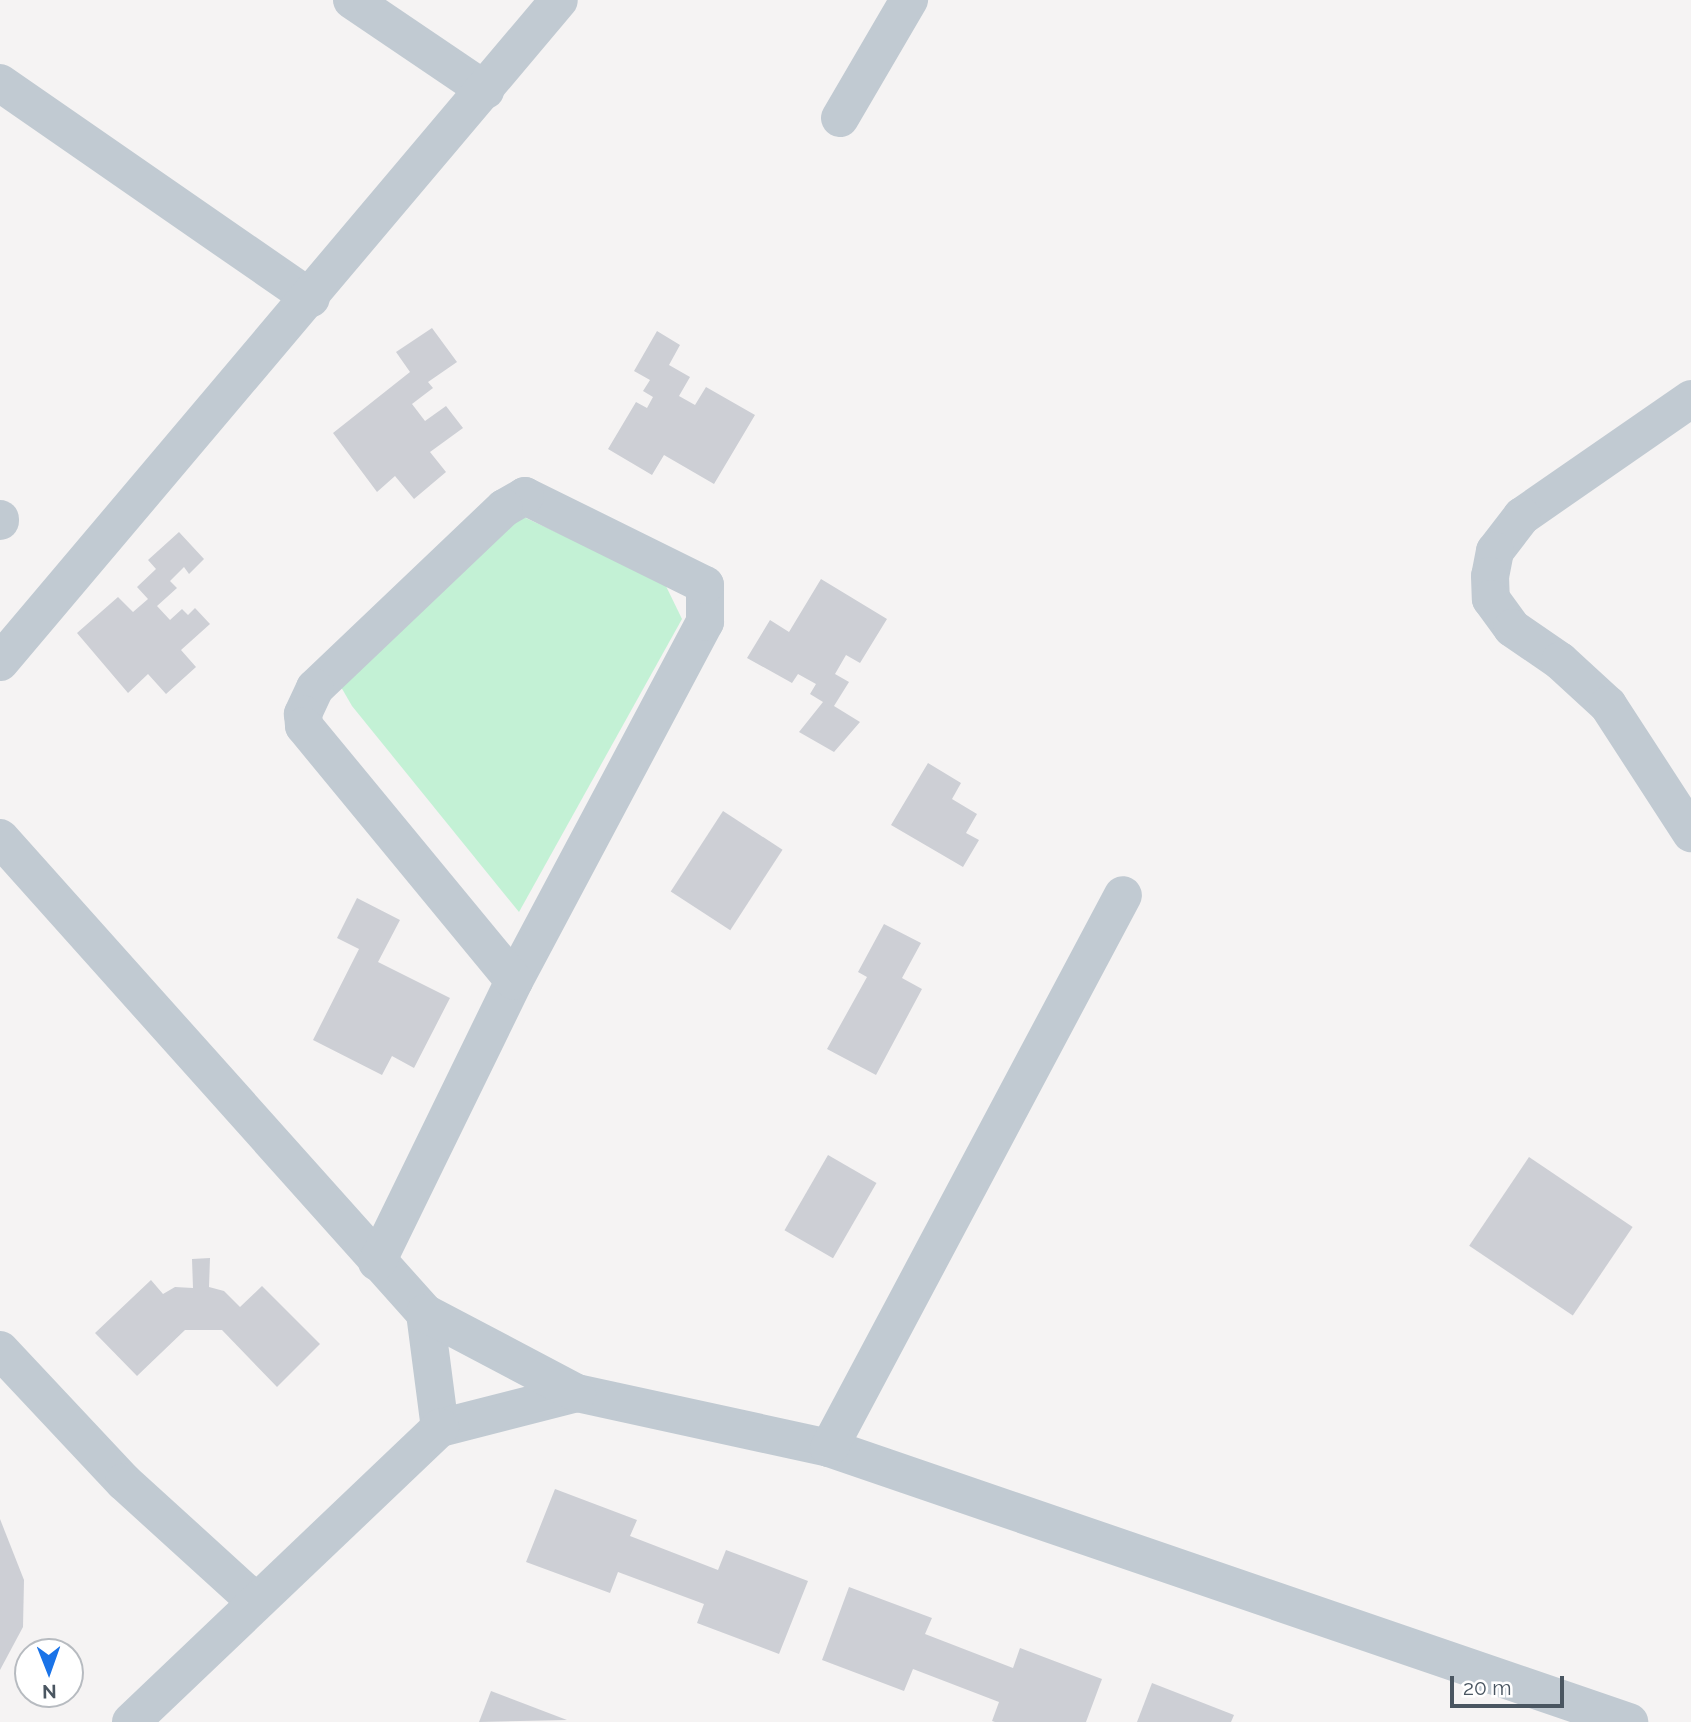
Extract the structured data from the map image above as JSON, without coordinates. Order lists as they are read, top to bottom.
{
  "scale_bar": "20 m",
  "north": "bottom"
}
